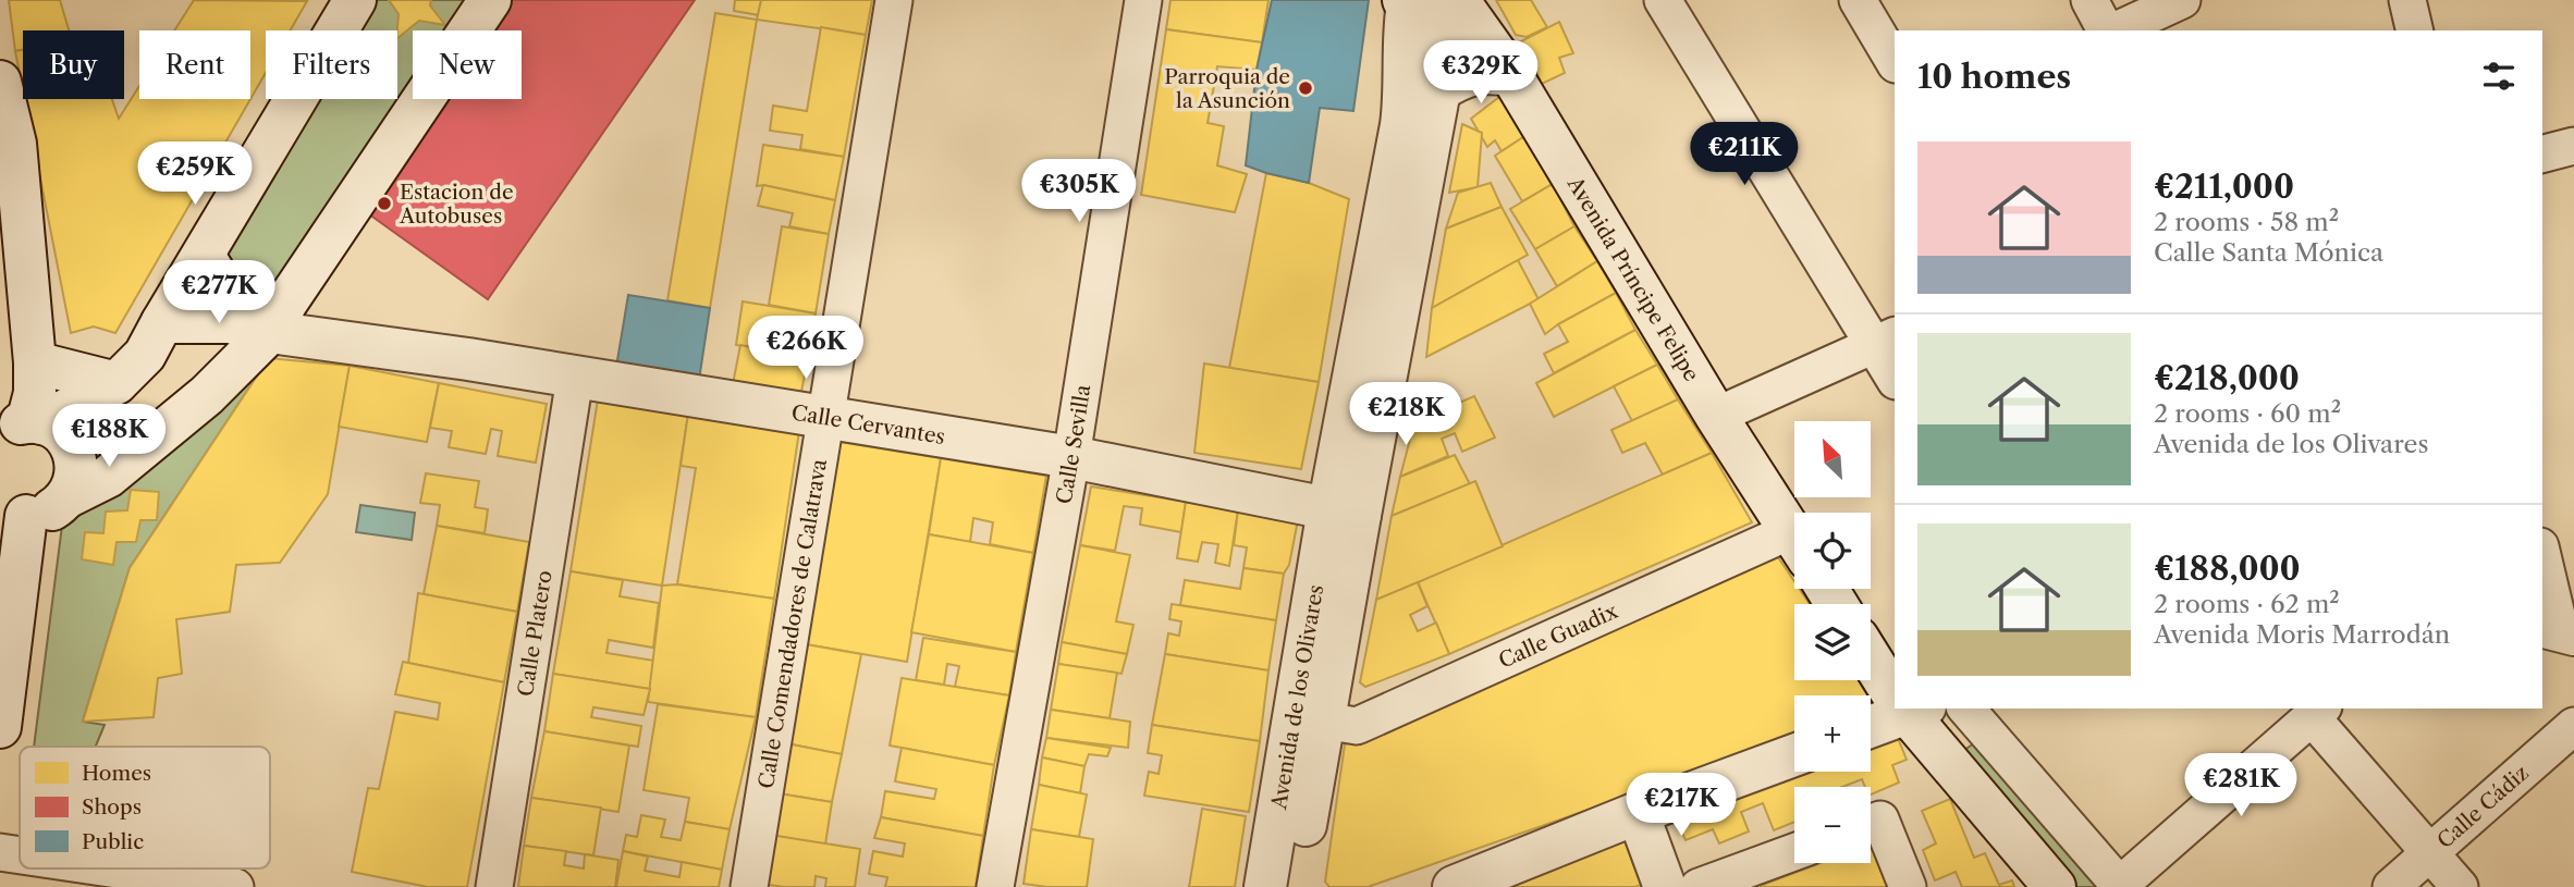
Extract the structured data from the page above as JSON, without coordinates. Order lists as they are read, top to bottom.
{
  "streets": {
    "street": [
      "Avenida Príncipe Felipe",
      "Calle Cervantes",
      "Calle Sevilla",
      "Calle Comendadores de Calatrava",
      "Calle Platero",
      "Calle Guadix",
      "Avenida de los Olivares",
      "Calle Cádiz"
    ]
  },
  "crossings": [
    ["Avenida Príncipe Felipe", "Avenida de los Olivares"],
    ["Calle Cervantes", "Calle Sevilla"],
    ["Calle Cervantes", "Calle Comendadores de Calatrava"],
    ["Calle Cervantes", "Calle Platero"],
    ["Calle Cervantes", "Avenida de los Olivares"],
    ["Calle Guadix", "Avenida de los Olivares"]
  ],
  "places": ["Parroquia de la Asunción", "Estacion de Autobuses"],
  "legend": ["Homes", "Shops", "Public"],
  "north": "top left",
  "page": {
    "chip": [
      "Buy",
      "Rent",
      "Filters",
      "New"
    ],
    "heading": "10 homes",
    "price": [
      "€329K",
      "€211K",
      "€259K",
      "€305K",
      "€277K",
      "€266K",
      "€218K",
      "€188K",
      "€281K",
      "€217K"
    ],
    "list": [
      {
        "name": "€211,000",
        "note": "2 rooms · 58 m² · Calle Santa Mónica"
      },
      {
        "name": "€218,000",
        "note": "2 rooms · 60 m² · Avenida de los Olivares"
      },
      {
        "name": "€188,000",
        "note": "2 rooms · 62 m² · Avenida Moris Marrodán"
      }
    ],
    "map_buttons": ["+", "−"]
  }
}
